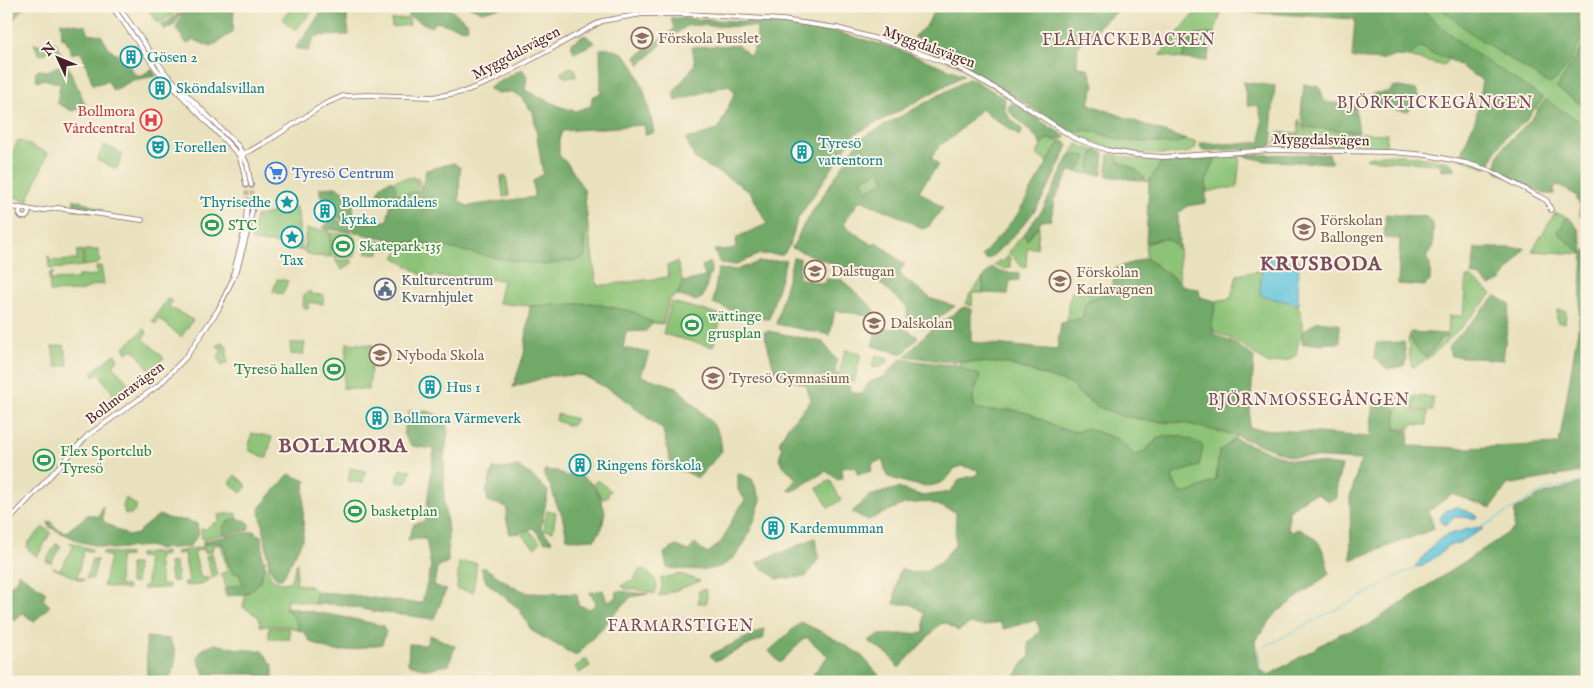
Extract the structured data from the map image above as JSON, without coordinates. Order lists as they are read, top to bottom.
{
  "streets": {
    "street": ["Myggdalsvägen", "Bollmoravägen"]
  },
  "districts": [
    "FLÅHACKEBACKEN",
    "BJÖRKTICKEGÅNGEN",
    "KRUSBODA",
    "BJÖRNMOSSEGÅNGEN",
    "BOLLMORA",
    "FARMARSTIGEN"
  ],
  "places": {
    "school or university": [
      "Förskola Pusslet",
      "Förskolan Ballongen",
      "Dalstugan",
      "Förskolan Karlavagnen",
      "Dalskolan",
      "Nyboda Skola",
      "Tyresö Gymnasium"
    ],
    "building": [
      "Gösen 2",
      "Sköndalsvillan",
      "Tyresö vattentorn",
      "Bollmoradalens kyrka",
      "Hus 1",
      "Bollmora Värmeverk",
      "Ringens förskola",
      "Kardemumman"
    ],
    "hospital": ["Bollmora Vårdcentral"],
    "theatre": ["Forellen"],
    "supermarket": ["Tyresö Centrum"],
    "place": ["Thyrisedhe", "Tax"],
    "sports": [
      "STC",
      "Skatepark 135",
      "wättinge grusplan",
      "Tyresö hallen",
      "Flex Sportclub Tyresö",
      "basketplan"
    ],
    "public building": ["Kulturcentrum Kvarnhjulet"]
  },
  "north": "top left"
}
